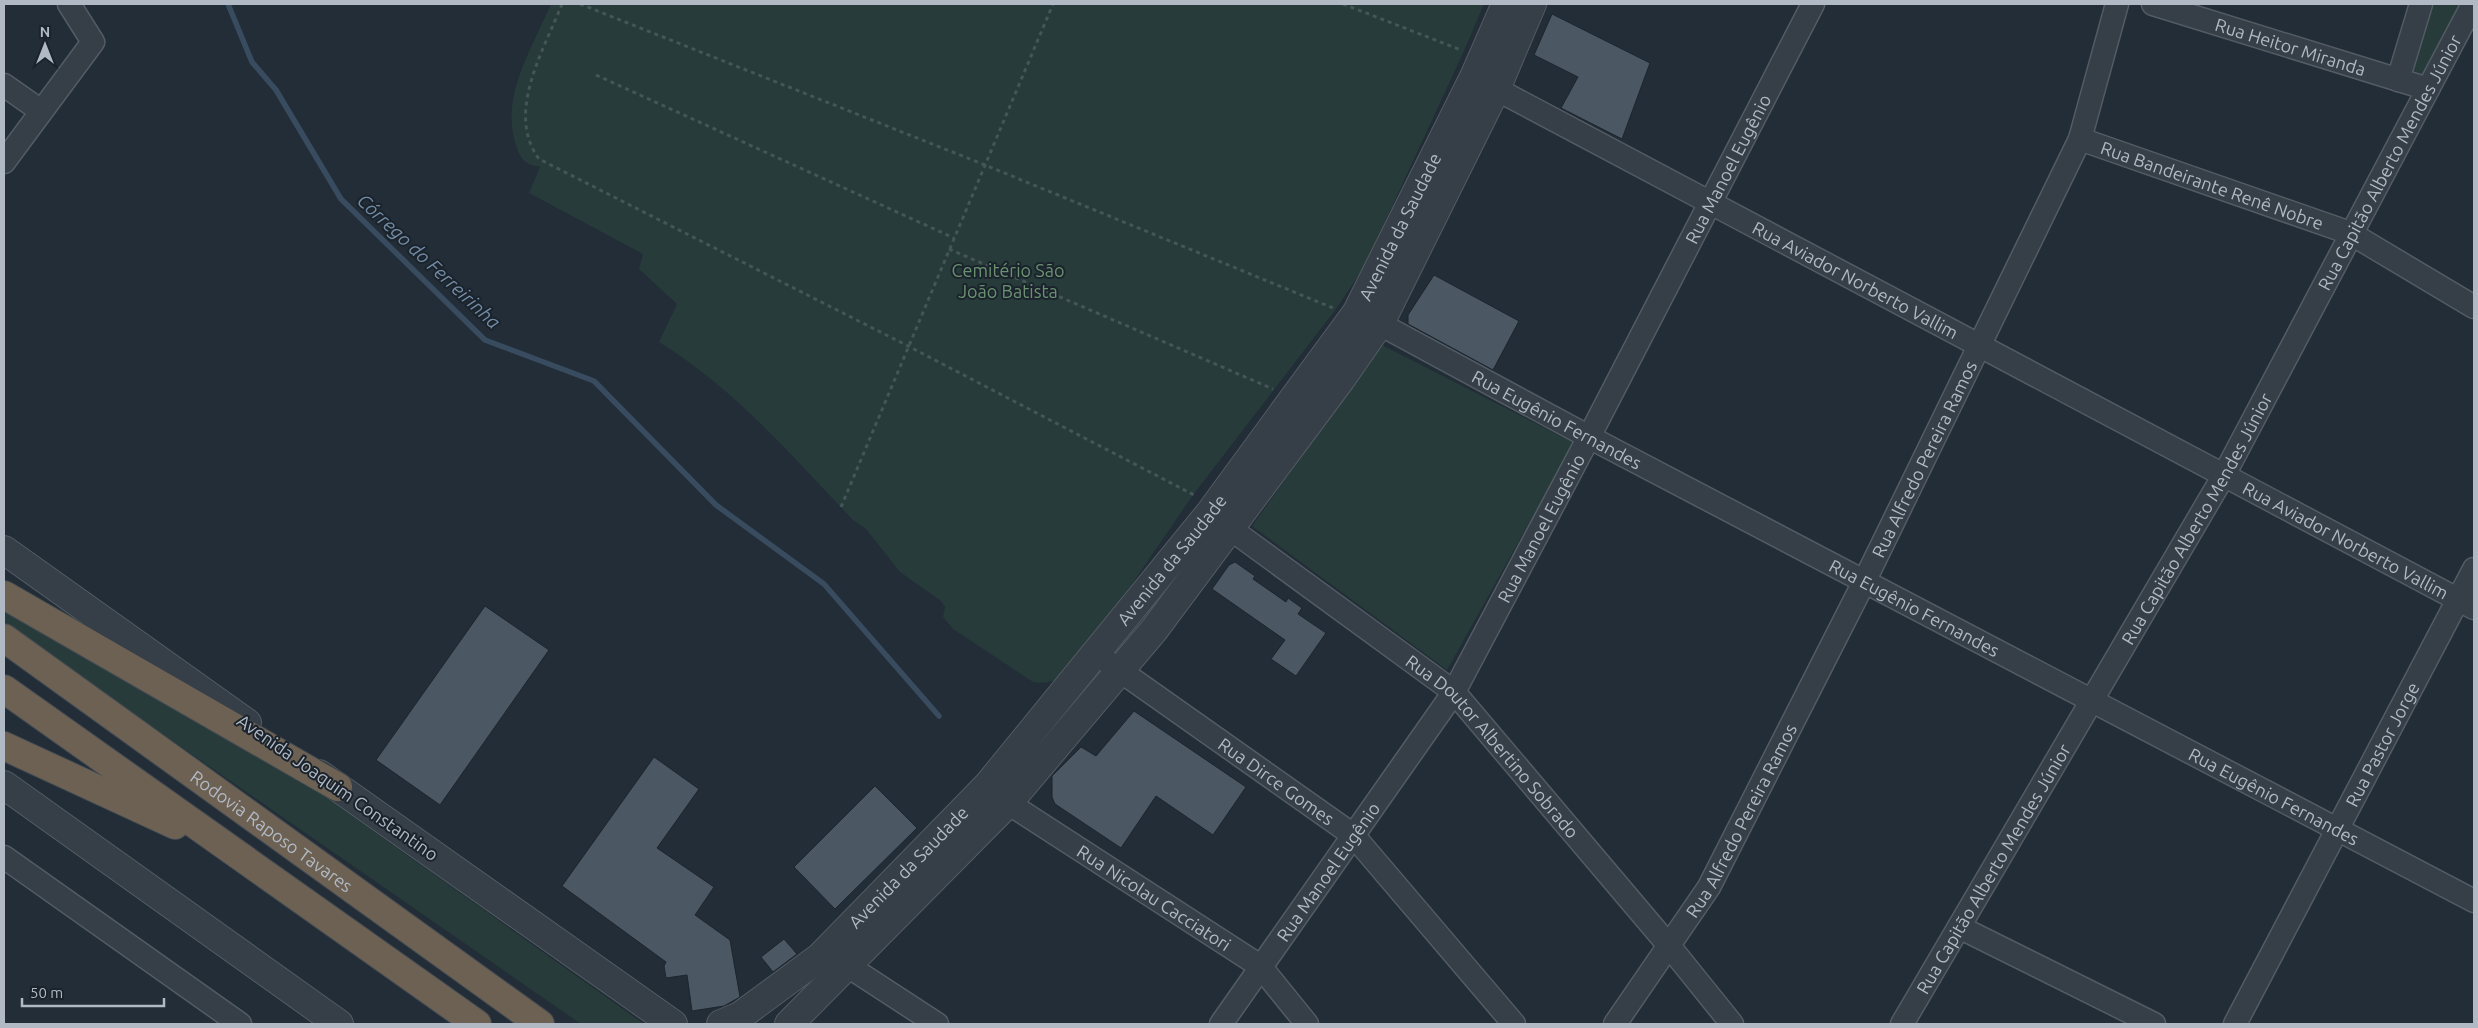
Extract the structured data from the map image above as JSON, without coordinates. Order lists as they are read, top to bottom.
{
  "streets": {
    "highway": ["Rodovia Raposo Tavares"],
    "street": [
      "Rua Heitor Miranda",
      "Rua Capitão Alberto Mendes Júnior",
      "Rua Manoel Eugênio",
      "Rua Bandeirante Renê Nobre",
      "Avenida da Saudade",
      "Rua Aviador Norberto Vallim",
      "Rua Eugênio Fernandes",
      "Rua Alfredo Pereira Ramos",
      "Rua Pastor Jorge",
      "Rua Doutor Albertino Sobrado",
      "Rua Dirce Gomes",
      "Avenida Joaquim Constantino",
      "Rua Nicolau Cacciatori"
    ]
  },
  "crossings": [
    ["Rua Heitor Miranda", "Rua Capitão Alberto Mendes Júnior"],
    ["Rua Capitão Alberto Mendes Júnior", "Rua Bandeirante Renê Nobre"],
    ["Rua Capitão Alberto Mendes Júnior", "Rua Aviador Norberto Vallim"],
    ["Rua Capitão Alberto Mendes Júnior", "Rua Eugênio Fernandes"],
    ["Rua Manoel Eugênio", "Rua Aviador Norberto Vallim"],
    ["Rua Manoel Eugênio", "Rua Eugênio Fernandes"],
    ["Rua Manoel Eugênio", "Rua Doutor Albertino Sobrado"],
    ["Rua Manoel Eugênio", "Rua Dirce Gomes"],
    ["Rua Manoel Eugênio", "Rua Nicolau Cacciatori"],
    ["Rua Bandeirante Renê Nobre", "Rua Alfredo Pereira Ramos"],
    ["Avenida da Saudade", "Rua Aviador Norberto Vallim"],
    ["Avenida da Saudade", "Rua Eugênio Fernandes"],
    ["Avenida da Saudade", "Rua Doutor Albertino Sobrado"],
    ["Avenida da Saudade", "Rua Dirce Gomes"],
    ["Avenida da Saudade", "Rua Nicolau Cacciatori"],
    ["Rua Aviador Norberto Vallim", "Rua Alfredo Pereira Ramos"],
    ["Rua Aviador Norberto Vallim", "Rua Pastor Jorge"],
    ["Rua Eugênio Fernandes", "Rua Alfredo Pereira Ramos"],
    ["Rua Eugênio Fernandes", "Rua Pastor Jorge"],
    ["Rua Alfredo Pereira Ramos", "Rua Doutor Albertino Sobrado"]
  ],
  "water": ["Córrego do Ferreirinha"],
  "parks": ["Cemitério São João Batista"],
  "scale_bar": "50 m",
  "north": "top"
}
